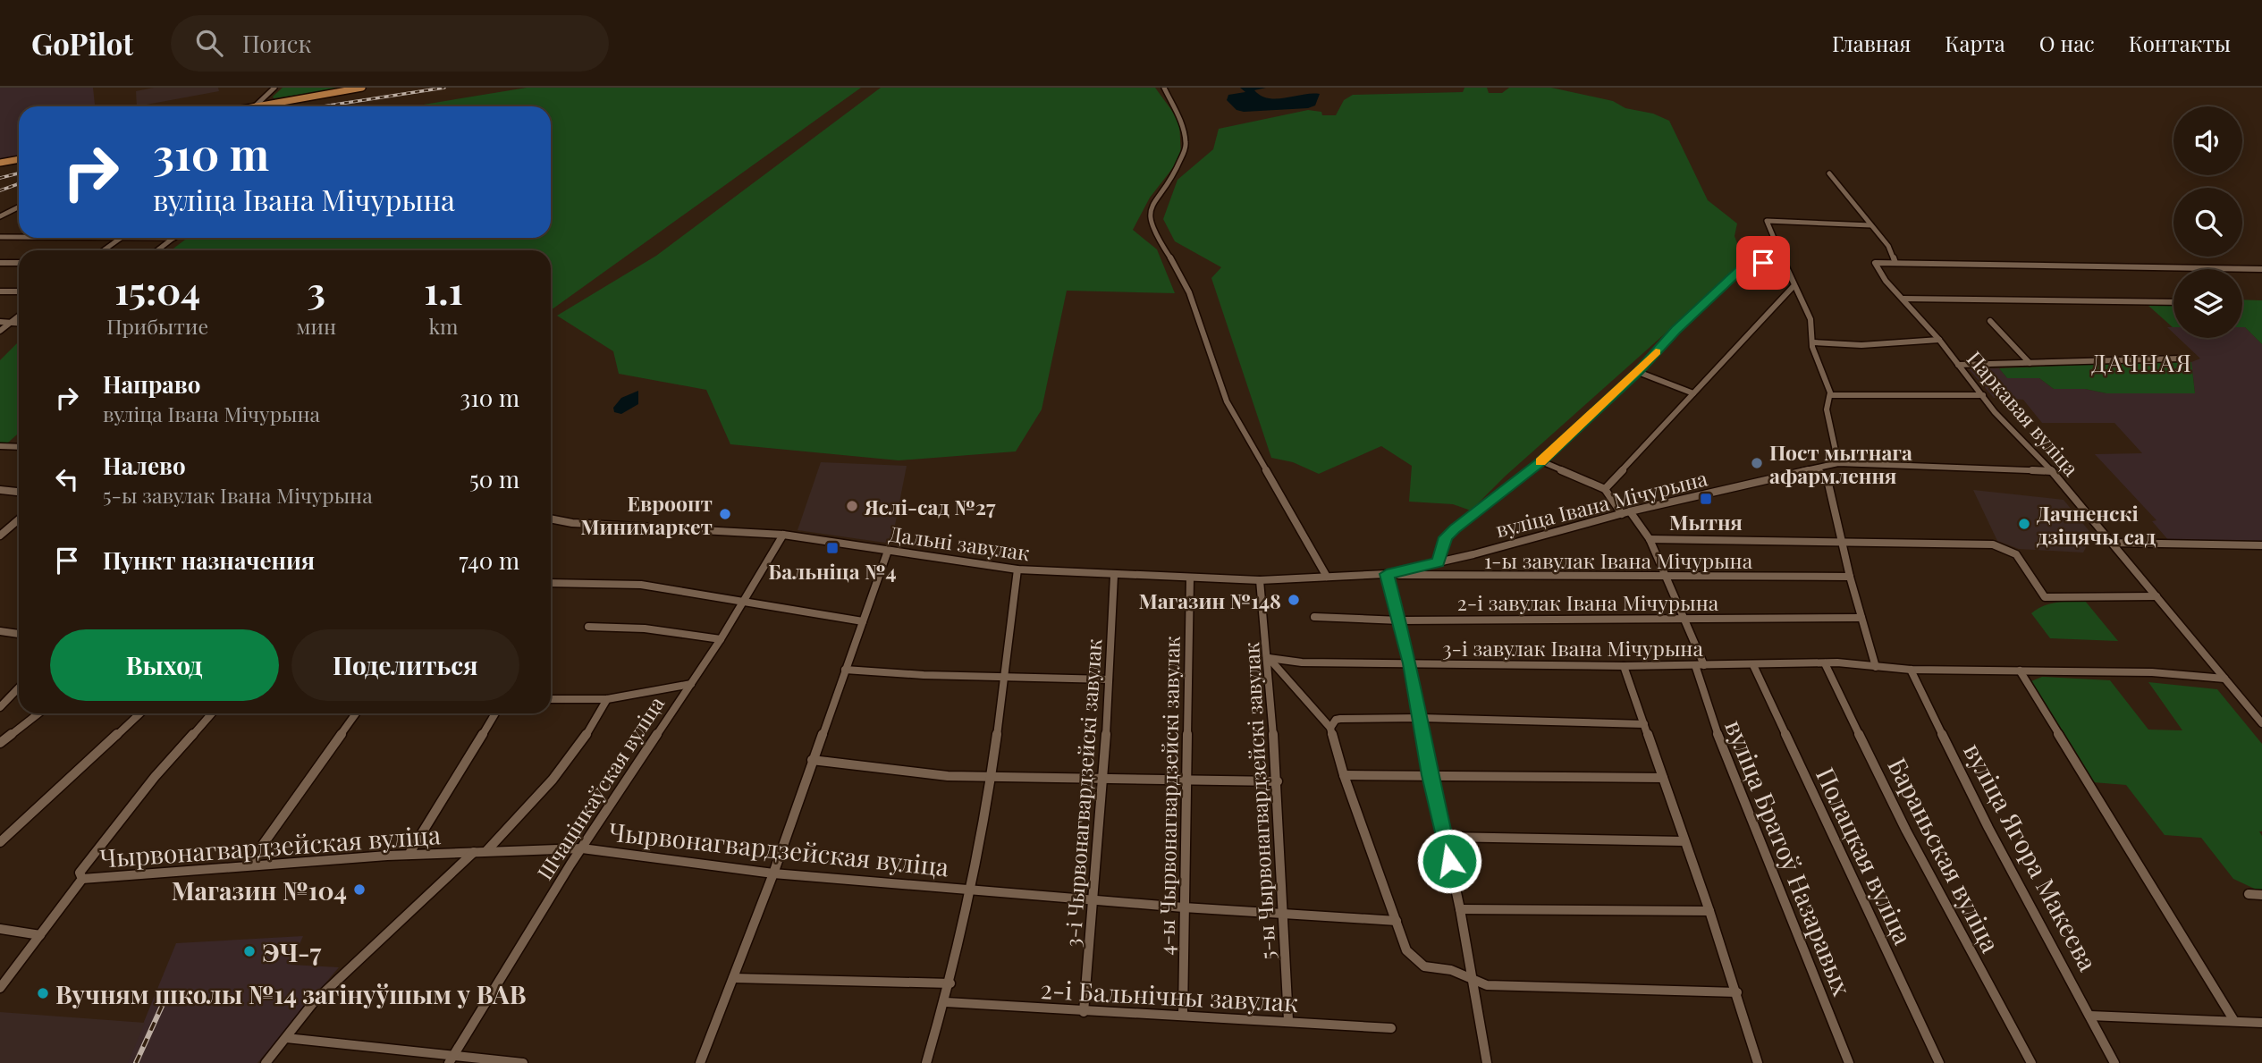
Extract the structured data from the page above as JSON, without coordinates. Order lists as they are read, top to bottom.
{
  "streets": {
    "street": [
      "Паркавая вуліца",
      "вуліца Івана Мічурына",
      "Дальні завулак",
      "1-ы завулак Івана Мічурына",
      "2-і завулак Івана Мічурына",
      "3-і завулак Івана Мічурына",
      "Шчацінкаўская вуліца",
      "3-і Чырвонагвардзейскі завулак",
      "4-ы Чырвонагвардзейскі завулак",
      "5-ы Чырвонагвардзейскі завулак",
      "Чырвонагвардзейская вуліца",
      "Бараньская вуліца",
      "Полацкая вуліца",
      "вуліца Ягора Макеева",
      "вуліца Братоў Назаравых",
      "2-і Бальнічны завулак"
    ]
  },
  "crossings": [
    ["Паркавая вуліца", "вуліца Івана Мічурына"],
    ["Паркавая вуліца", "3-і завулак Івана Мічурына"],
    ["вуліца Івана Мічурына", "Дальні завулак"],
    ["вуліца Івана Мічурына", "1-ы завулак Івана Мічурына"],
    ["вуліца Івана Мічурына", "5-ы Чырвонагвардзейскі завулак"],
    ["вуліца Івана Мічурына", "вуліца Братоў Назаравых"],
    ["Дальні завулак", "Шчацінкаўская вуліца"],
    ["Дальні завулак", "3-і Чырвонагвардзейскі завулак"],
    ["Дальні завулак", "4-ы Чырвонагвардзейскі завулак"],
    ["Дальні завулак", "5-ы Чырвонагвардзейскі завулак"],
    ["1-ы завулак Івана Мічурына", "вуліца Братоў Назаравых"],
    ["2-і завулак Івана Мічурына", "вуліца Братоў Назаравых"],
    ["3-і завулак Івана Мічурына", "5-ы Чырвонагвардзейскі завулак"],
    ["3-і завулак Івана Мічурына", "Бараньская вуліца"],
    ["3-і завулак Івана Мічурына", "Полацкая вуліца"],
    ["3-і завулак Івана Мічурына", "вуліца Ягора Макеева"],
    ["3-і завулак Івана Мічурына", "вуліца Братоў Назаравых"],
    ["Шчацінкаўская вуліца", "Чырвонагвардзейская вуліца"],
    ["3-і Чырвонагвардзейскі завулак", "Чырвонагвардзейская вуліца"],
    ["3-і Чырвонагвардзейскі завулак", "2-і Бальнічны завулак"],
    ["4-ы Чырвонагвардзейскі завулак", "Чырвонагвардзейская вуліца"],
    ["4-ы Чырвонагвардзейскі завулак", "2-і Бальнічны завулак"],
    ["5-ы Чырвонагвардзейскі завулак", "Чырвонагвардзейская вуліца"],
    ["5-ы Чырвонагвардзейскі завулак", "2-і Бальнічны завулак"]
  ],
  "districts": ["ДАЧНАЯ"],
  "places": {
    "other": [
      "Пост мытнага афармлення",
      "Яслі-сад №27",
      "Евроопт Минимаркет",
      "Дачненскі дзіцячы сад",
      "Магазин №148",
      "Магазин №104",
      "ЭЧ-7",
      "Вучням школы №14 загінуўшым у ВАВ"
    ],
    "transit": ["Мытня", "Бальніца №4"]
  },
  "page": {
    "header": "GoPilot",
    "search": "Поиск",
    "nav": [
      "Главная",
      "Карта",
      "О нас",
      "Контакты"
    ],
    "turn": ["310 m", "вуліца Івана Мічурына"],
    "eta": [
      "15:04",
      "Прибытие",
      "3",
      "мин",
      "1.1",
      "km"
    ],
    "list": [
      {
        "name": "Направо",
        "note": "вуліца Івана Мічурына",
        "value": "310 m"
      },
      {
        "name": "Налево",
        "note": "5-ы завулак Івана Мічурына",
        "value": "50 m"
      },
      {
        "name": "Пункт назначения",
        "value": "740 m"
      }
    ],
    "buttons": ["Выход", "Поделиться"]
  }
}
